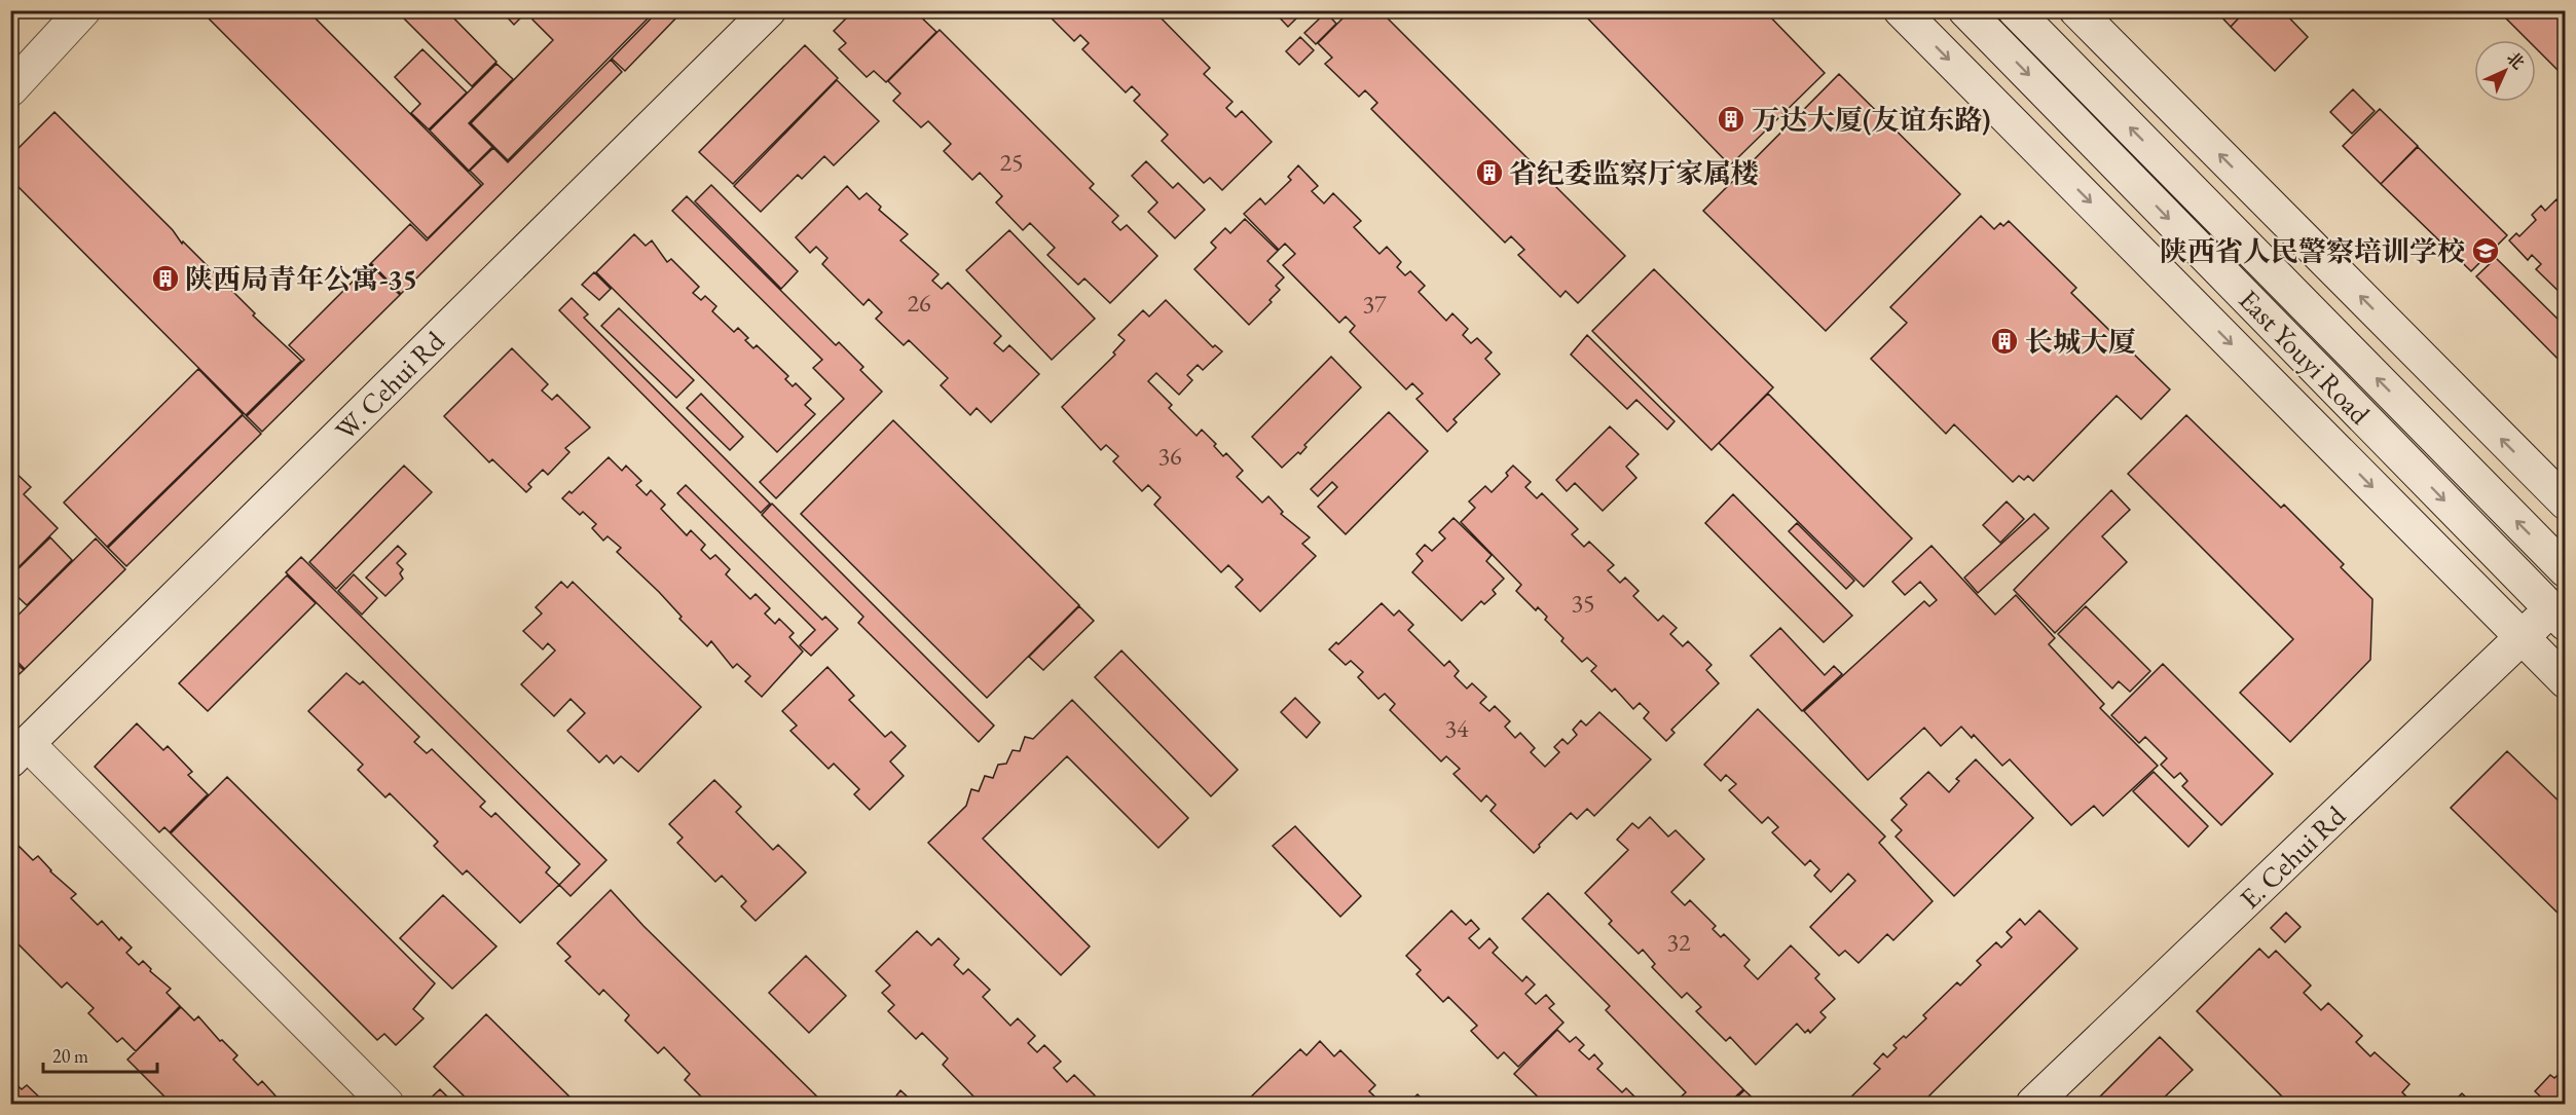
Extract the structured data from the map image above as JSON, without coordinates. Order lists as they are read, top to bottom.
{
  "streets": {
    "street": ["East Youyi Road", "W. Cehui Rd", "E. Cehui Rd"]
  },
  "crossings": [
    ["East Youyi Road", "E. Cehui Rd"]
  ],
  "places": {
    "building": [
      "万达大厦(友谊东路)",
      "省纪委监察厅家属楼",
      "陕西局青年公寓-35",
      "长城大厦"
    ],
    "school or university": ["陕西省人民警察培训学校"]
  },
  "house_numbers": [
    "25",
    "26",
    "37",
    "36",
    "35",
    "34",
    "32"
  ],
  "scale_bar": "20 m",
  "north": "top right"
}
